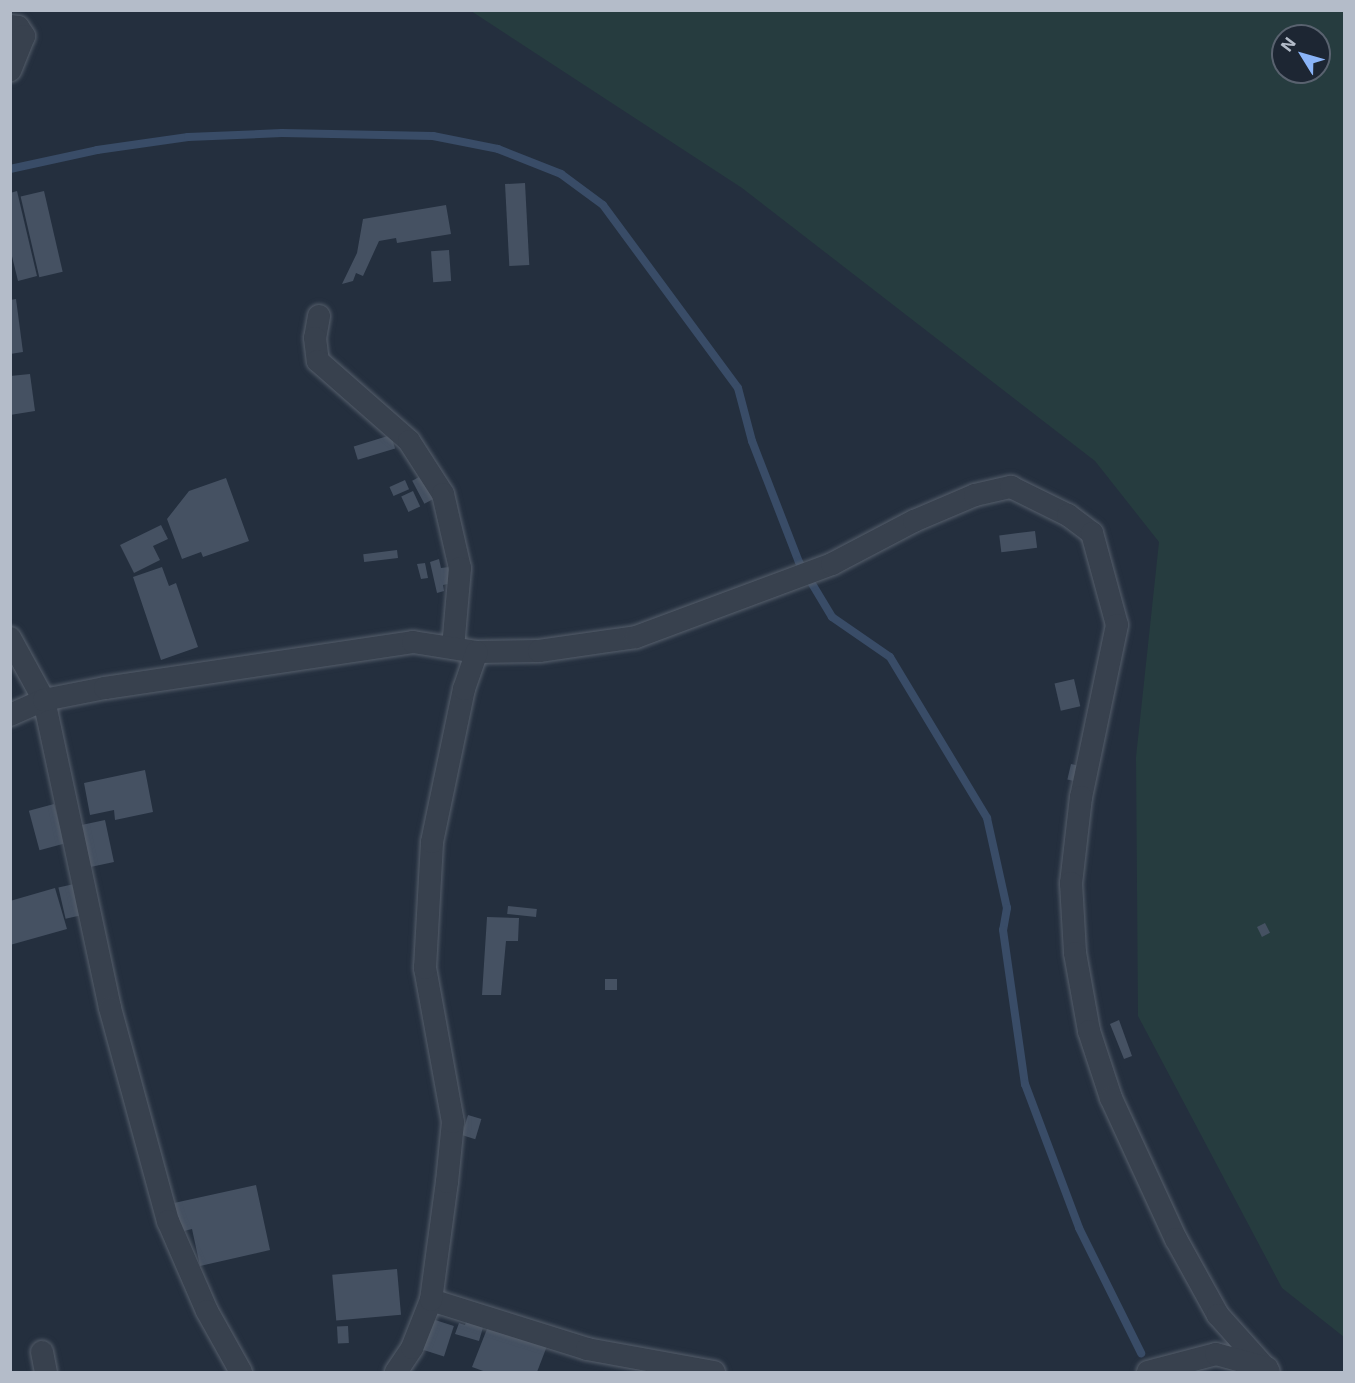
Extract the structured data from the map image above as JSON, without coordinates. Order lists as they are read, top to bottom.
{
  "north": "top left"
}
